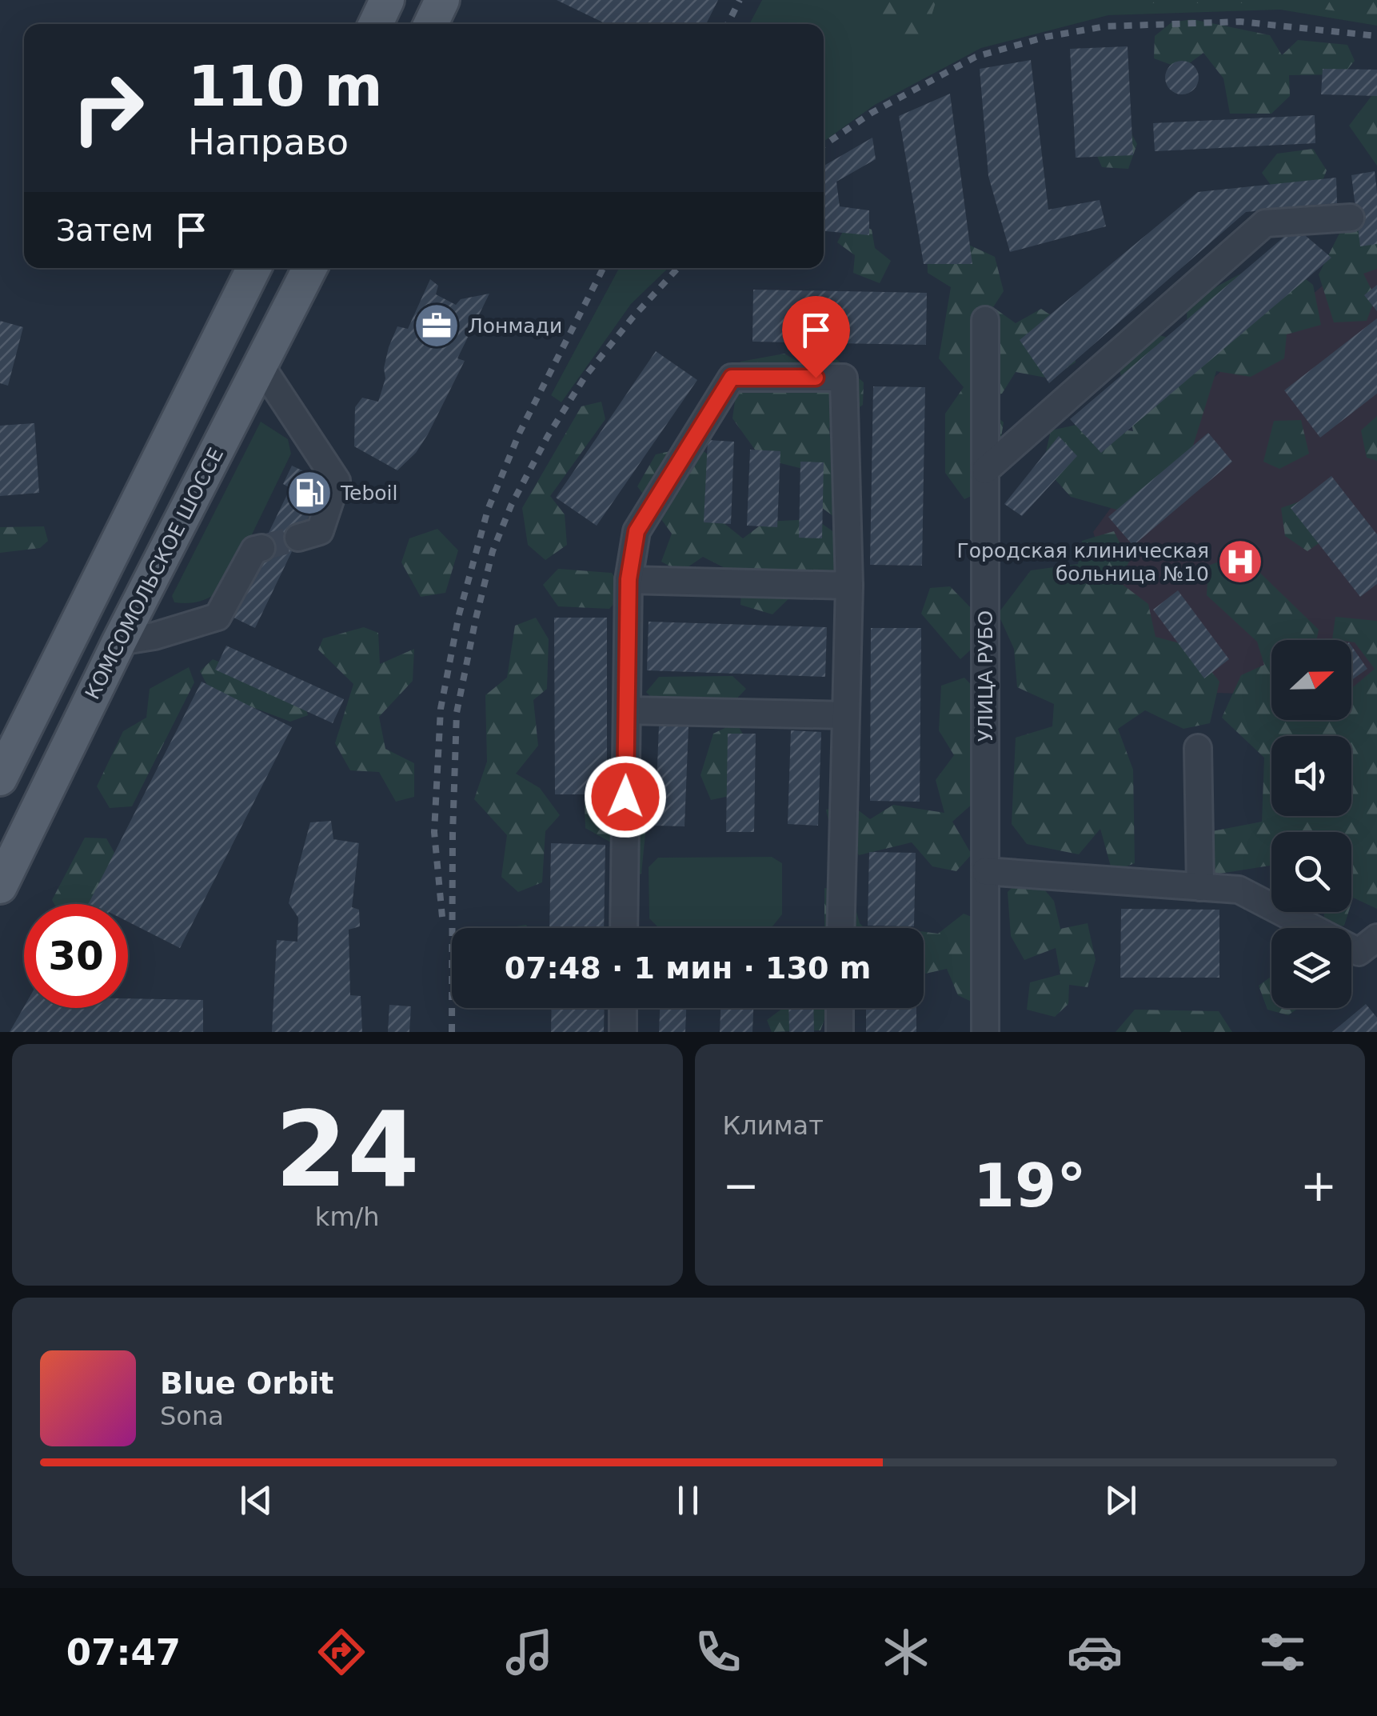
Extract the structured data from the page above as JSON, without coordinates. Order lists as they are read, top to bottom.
{
  "streets": {
    "main road": ["КОМСОМОЛЬСКОЕ ШОССЕ"],
    "street": ["УЛИЦА РУБО"]
  },
  "places": {
    "office": ["Лонмади"],
    "fuel station": ["Teboil"],
    "hospital": ["Городская клиническая больница №10"]
  },
  "north": "right",
  "page": {
    "turn": ["110 m", "Направо"],
    "then": "Затем",
    "limit": "30",
    "trip": "07:48 · 1 мин · 130 m",
    "tile": [
      ["24", "km/h"],
      "Климат"
    ],
    "heat": ["−", "19°", "+"],
    "song": ["Blue Orbit", "Sona"],
    "tabs": "07:47"
  }
}
